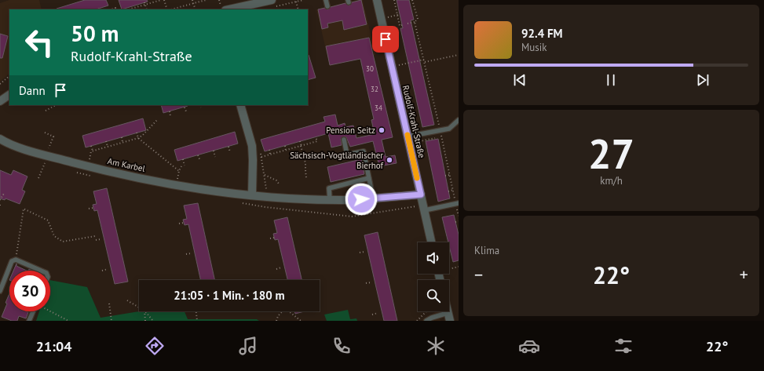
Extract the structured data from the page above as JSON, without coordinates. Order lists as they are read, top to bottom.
{
  "streets": {
    "street": ["Rudolf-Krahl-Straße", "Am Karbel"]
  },
  "crossings": [
    ["Rudolf-Krahl-Straße", "Am Karbel"]
  ],
  "places": ["Pension Seitz", "Sächsisch-Vogtländischer Bierhof"],
  "house_numbers": ["30", "32", "34"],
  "page": {
    "turn": ["50 m", "Rudolf-Krahl-Straße"],
    "song": ["92.4 FM", "Musik"],
    "then": "Dann",
    "tile": [
      ["27", "km/h"],
      "Klima"
    ],
    "heat": ["−", "22°", "+"],
    "limit": "30",
    "trip": "21:05 · 1 Min. · 180 m",
    "tabs": ["21:04", "22°"]
  }
}
